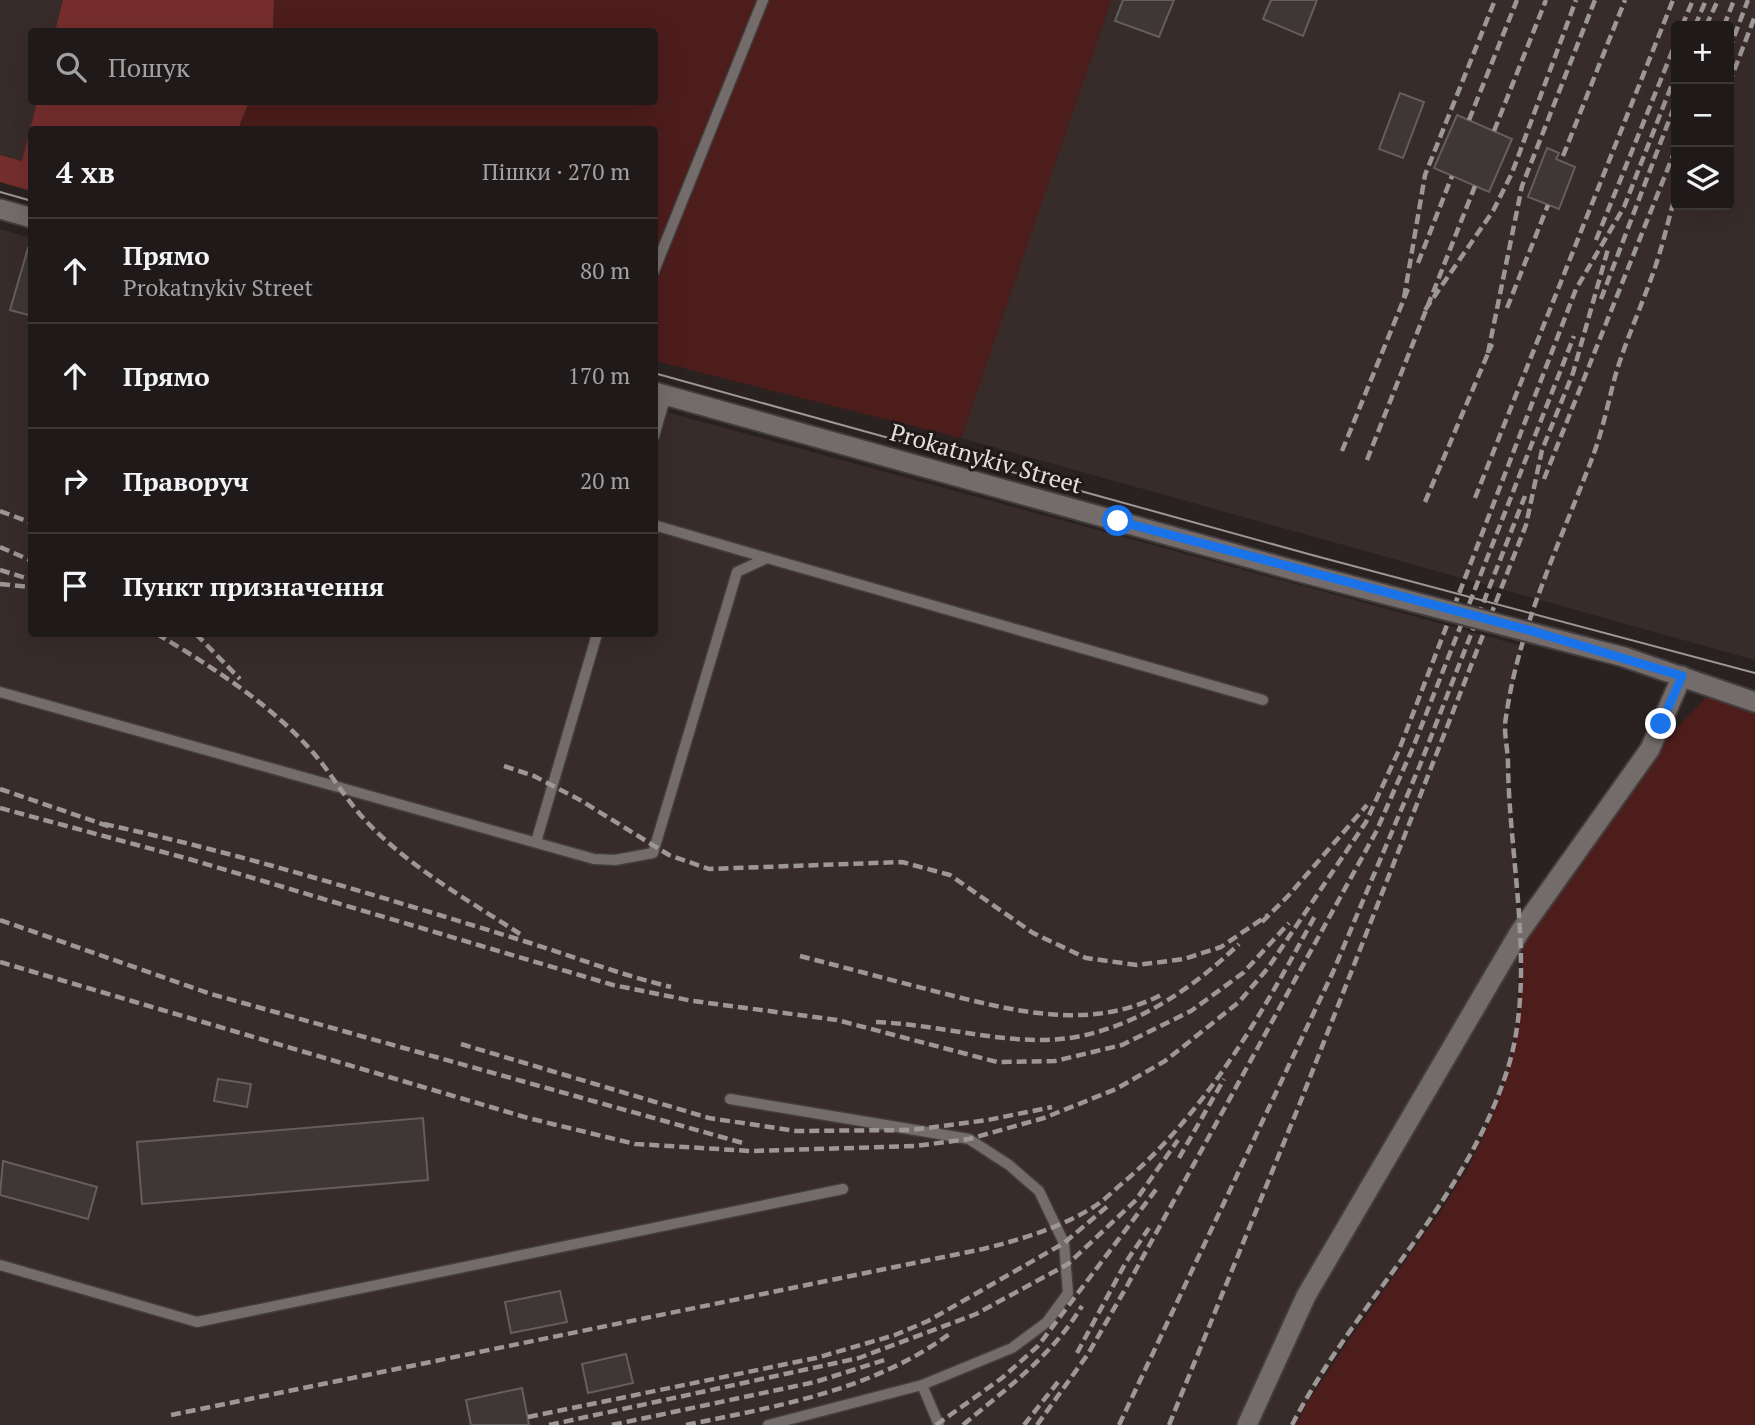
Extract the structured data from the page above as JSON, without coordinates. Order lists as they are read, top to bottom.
{
  "streets": {
    "street": ["Prokatnykiv Street"]
  },
  "page": {
    "map_buttons": ["+", "−"],
    "search": "Пошук",
    "heading": ["4 хв", "Пішки · 270 m"],
    "list": [
      ["Прямо", "Prokatnykiv Street", "80 m"],
      ["Прямо", "170 m"],
      ["Праворуч", "20 m"],
      "Пункт призначення"
    ]
  }
}
